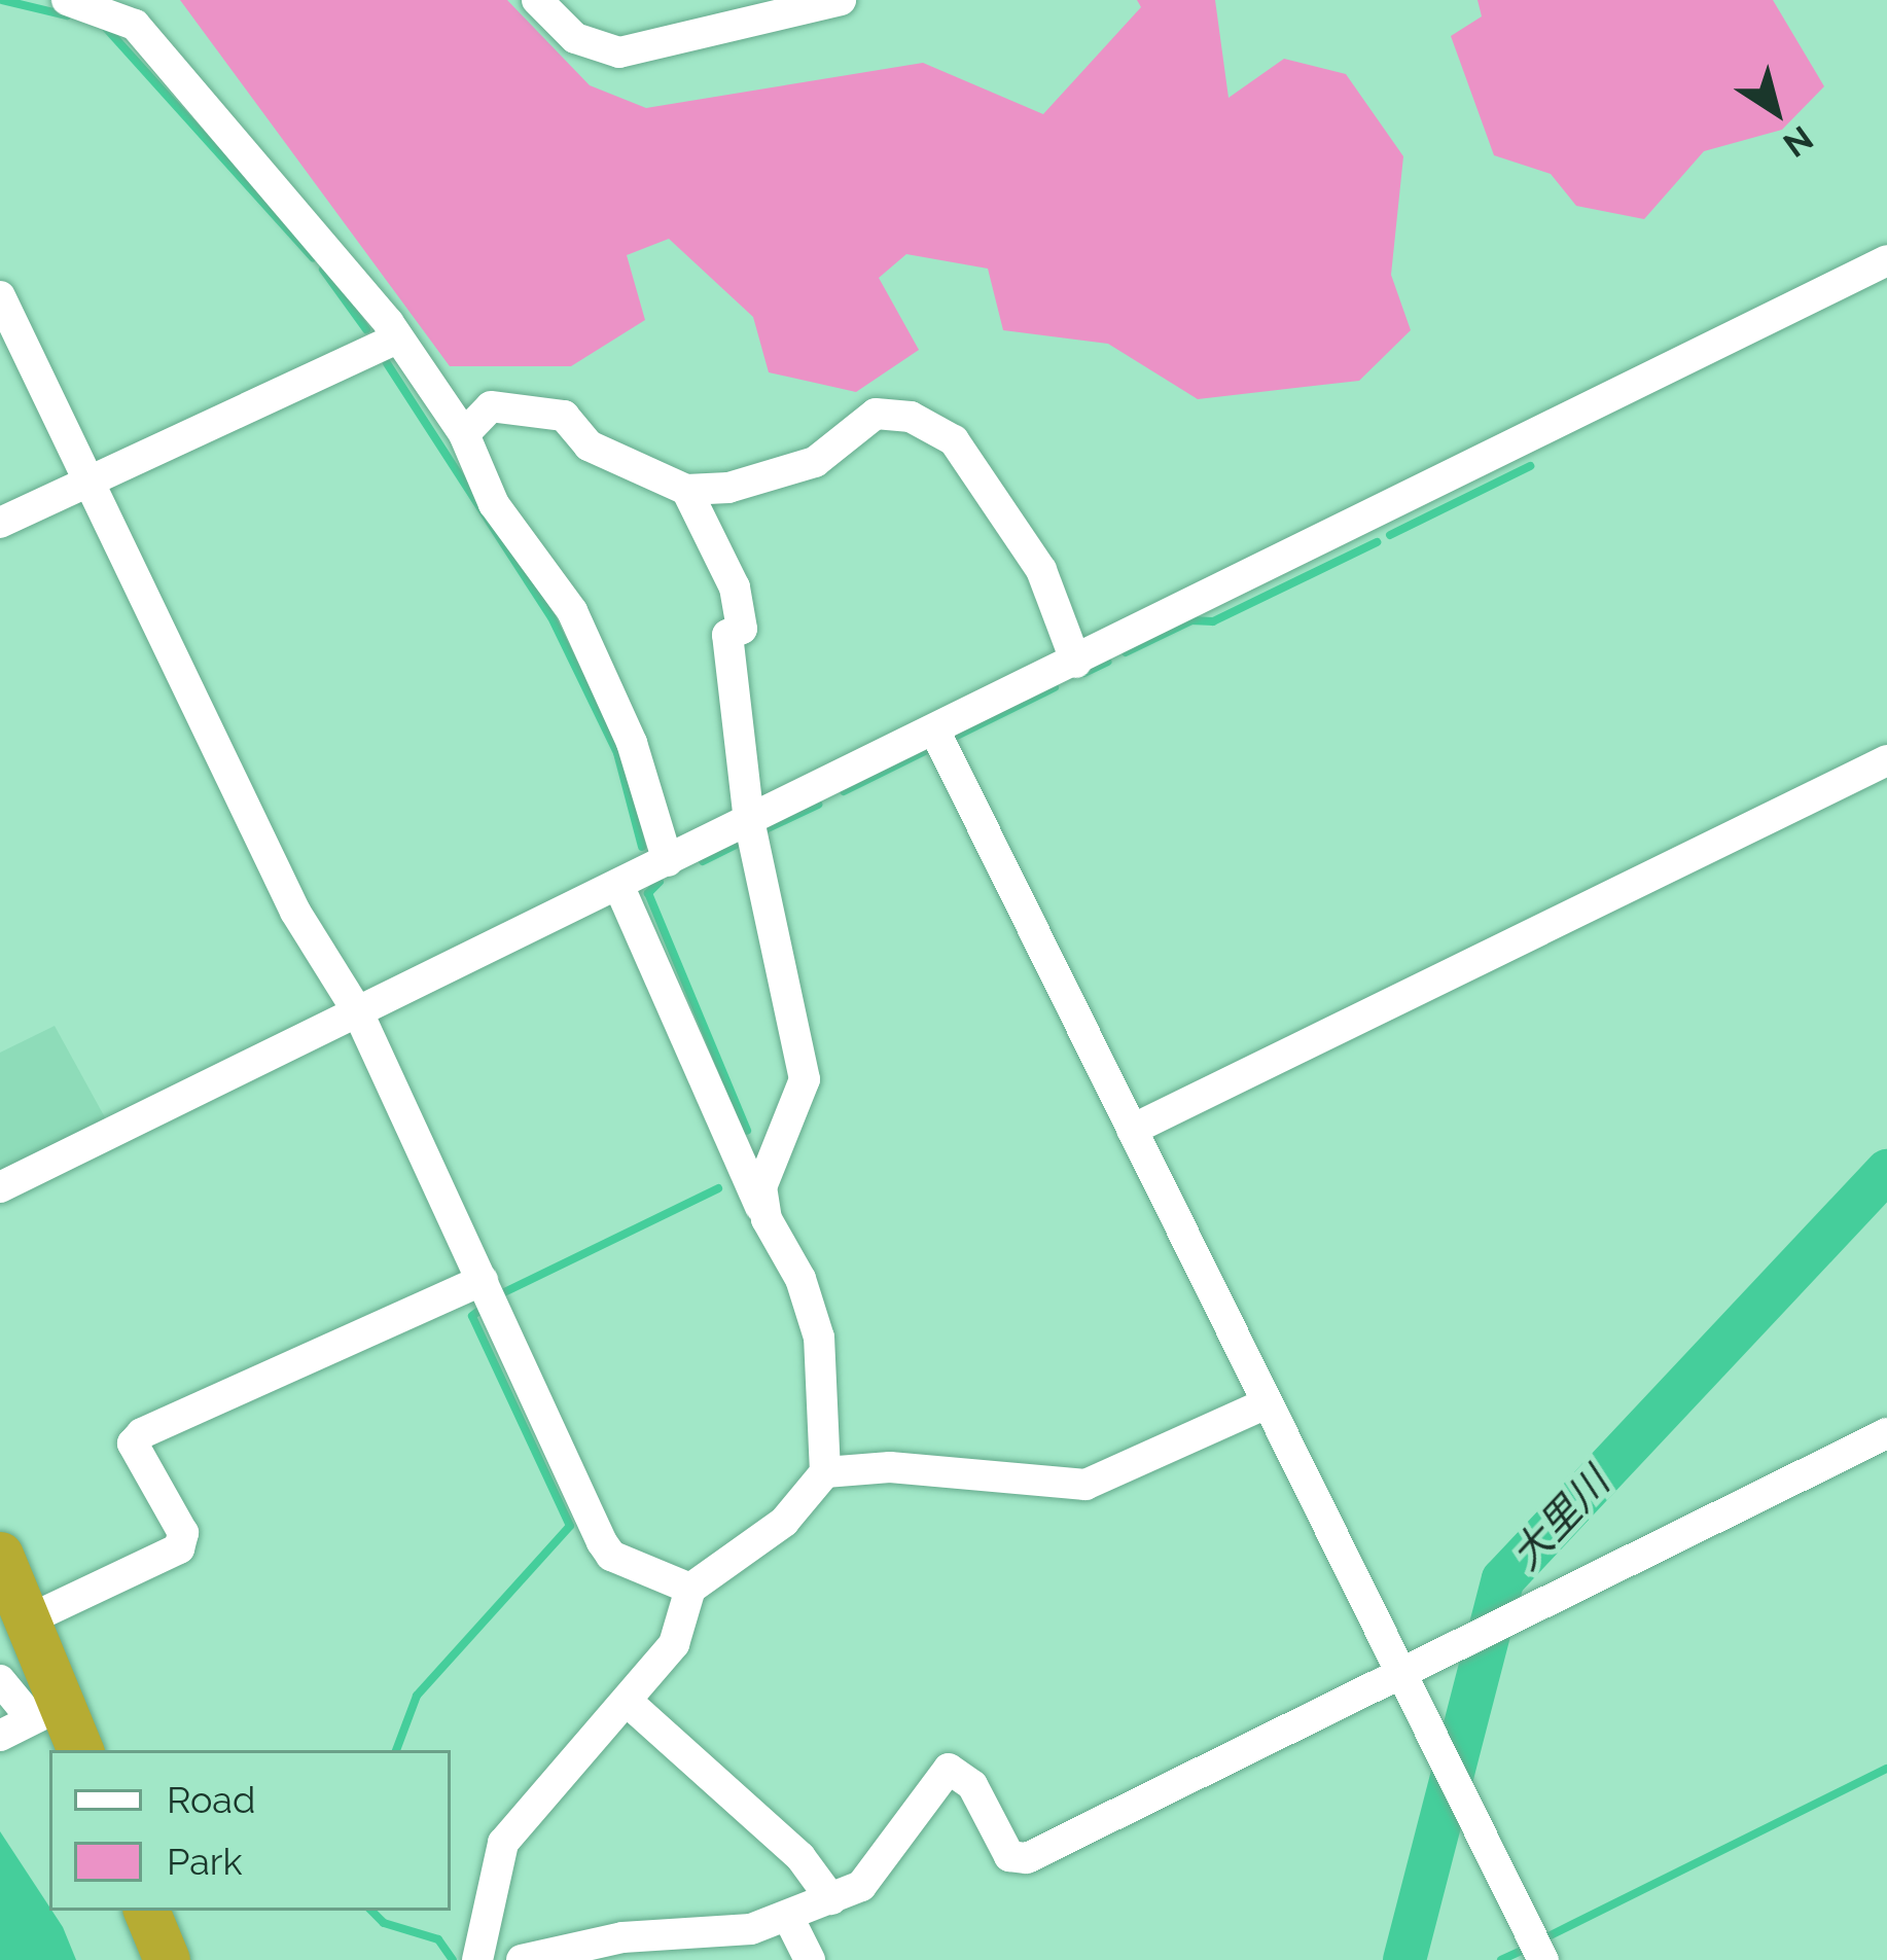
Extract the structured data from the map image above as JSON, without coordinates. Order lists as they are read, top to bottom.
{
  "water": ["大里川"],
  "legend": ["Road", "Park"],
  "north": "bottom right"
}
